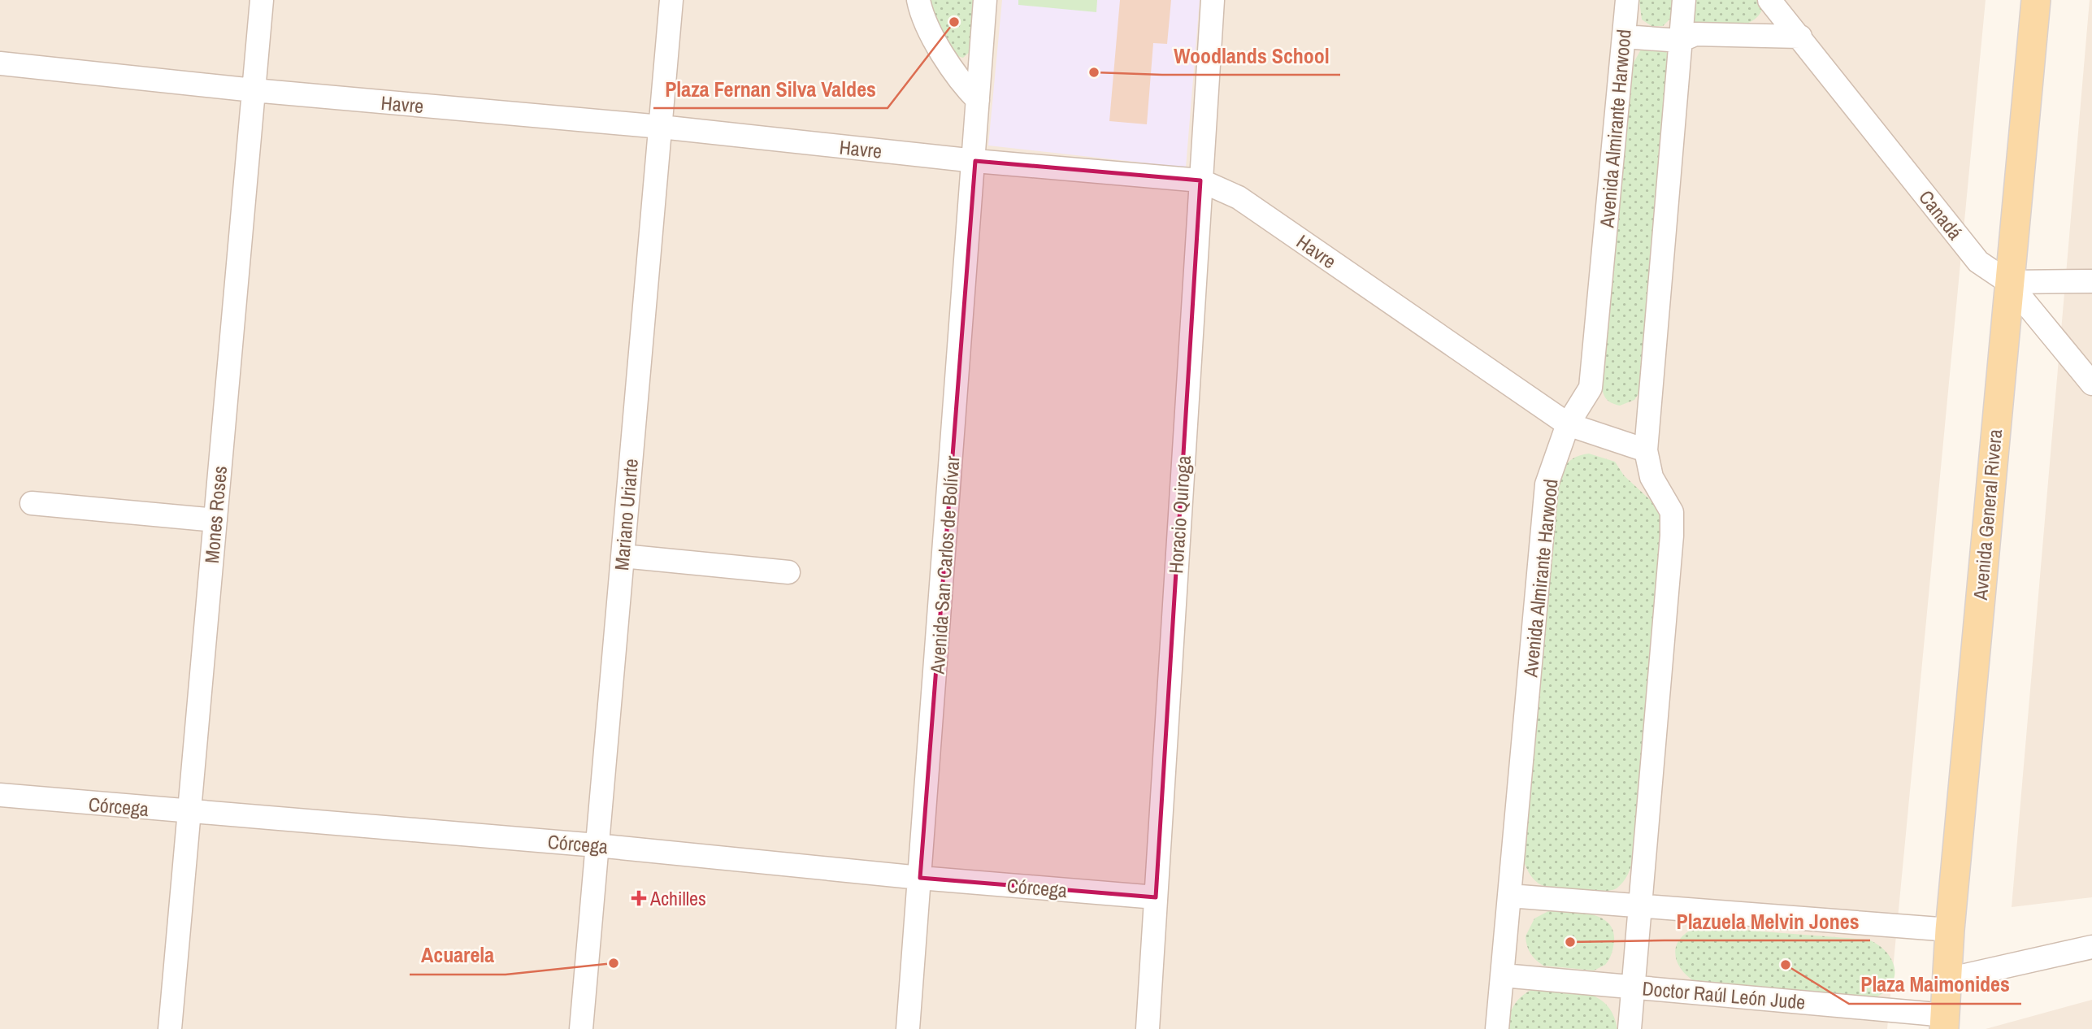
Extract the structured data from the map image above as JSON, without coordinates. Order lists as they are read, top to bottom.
{
  "streets": {
    "main road": ["Avenida General Rivera"],
    "street": [
      "Havre",
      "Avenida Almirante Harwood",
      "Canadá",
      "Mones Roses",
      "Mariano Uriarte",
      "Horacio Quiroga",
      "Avenida San Carlos de Bolívar",
      "Córcega",
      "Doctor Raúl León Jude"
    ]
  },
  "crossings": [
    ["Havre", "Avenida Almirante Harwood"],
    ["Havre", "Mones Roses"],
    ["Havre", "Mariano Uriarte"],
    ["Havre", "Horacio Quiroga"],
    ["Havre", "Avenida San Carlos de Bolívar"],
    ["Avenida Almirante Harwood", "Doctor Raúl León Jude"],
    ["Canadá", "Avenida General Rivera"],
    ["Mones Roses", "Córcega"],
    ["Mariano Uriarte", "Córcega"],
    ["Horacio Quiroga", "Córcega"],
    ["Avenida General Rivera", "Doctor Raúl León Jude"],
    ["Avenida San Carlos de Bolívar", "Córcega"]
  ],
  "places": {
    "other": [
      "Plaza Fernan Silva Valdes",
      "Woodlands School",
      "Plazuela Melvin Jones",
      "Acuarela",
      "Plaza Maimonides"
    ],
    "health": ["Achilles"]
  }
}
